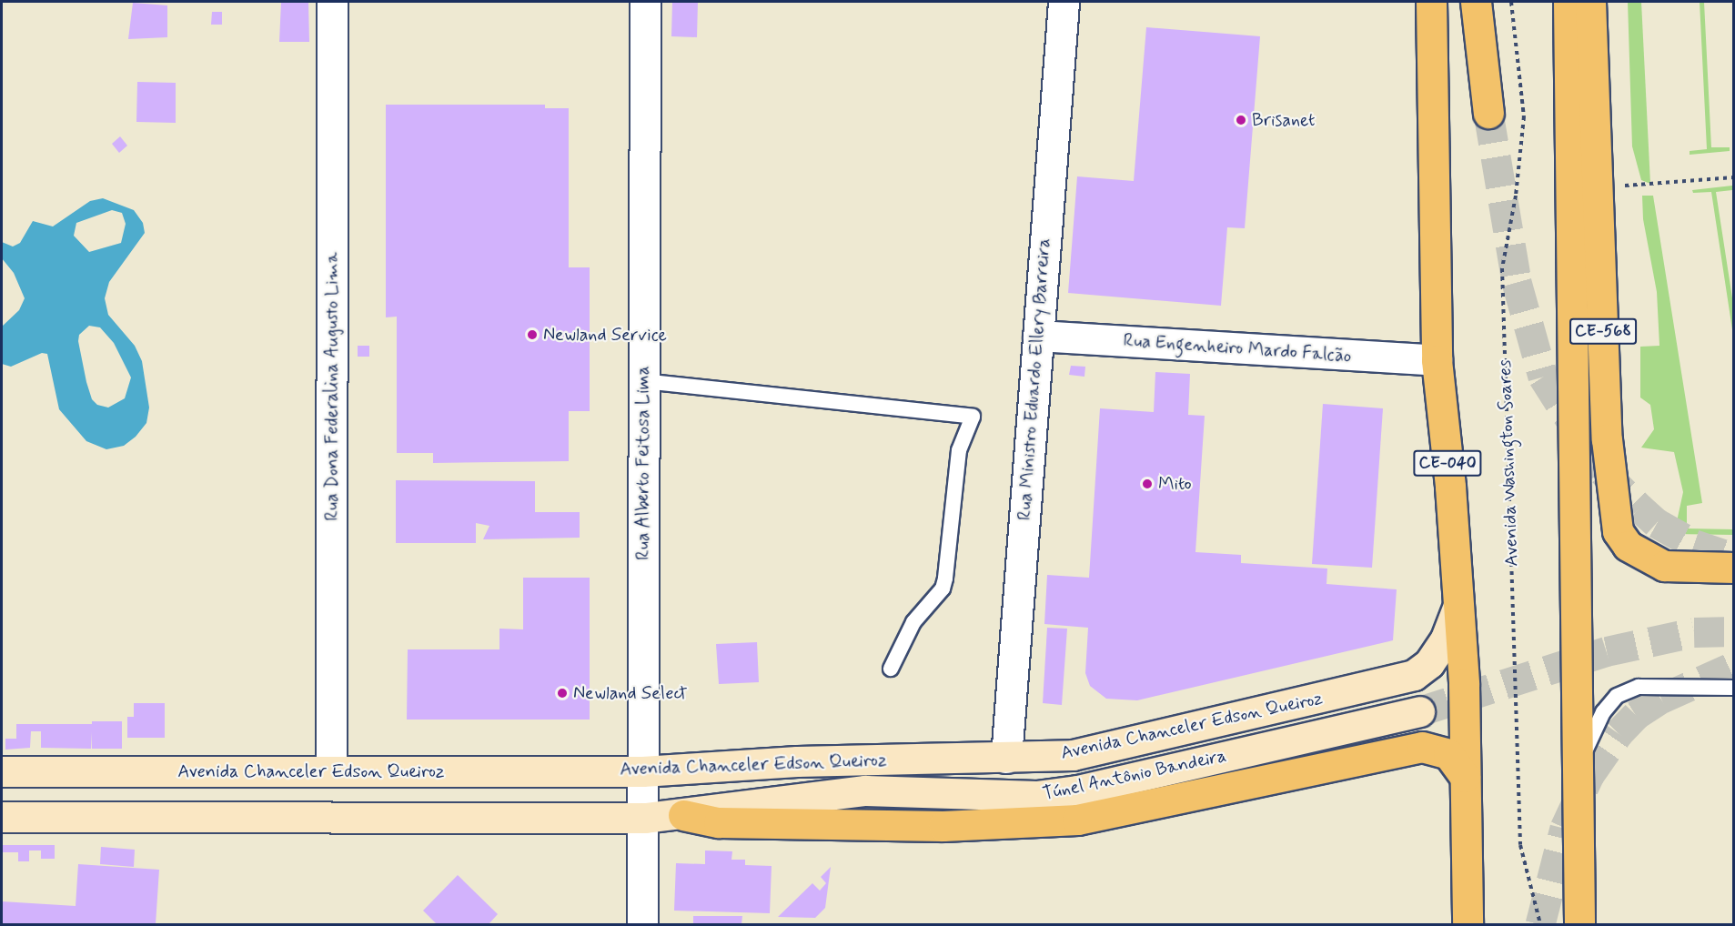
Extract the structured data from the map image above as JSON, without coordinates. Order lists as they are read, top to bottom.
{
  "streets": {
    "highway": ["CE-568", "CE-040"],
    "main road": ["Avenida Chanceler Edson Queiroz", "Túnel Antônio Bandeira"],
    "street": [
      "Rua Engenheiro Mardo Falcão",
      "Rua Ministro Eduardo Ellery Barreira",
      "Rua Dona Federalina Augusto Lima",
      "Rua Alberto Feitosa Lima"
    ],
    "path": ["Avenida Washington Soares"]
  },
  "crossings": [
    ["Rua Engenheiro Mardo Falcão", "Rua Ministro Eduardo Ellery Barreira"],
    ["Rua Engenheiro Mardo Falcão", "CE-040"],
    ["Rua Ministro Eduardo Ellery Barreira", "Avenida Chanceler Edson Queiroz"],
    ["Rua Dona Federalina Augusto Lima", "Avenida Chanceler Edson Queiroz"],
    ["Rua Alberto Feitosa Lima", "Avenida Chanceler Edson Queiroz"],
    ["CE-040", "Avenida Chanceler Edson Queiroz"]
  ],
  "places": [
    "Brisanet",
    "Newland Service",
    "Mito",
    "Newland Select"
  ]
}
